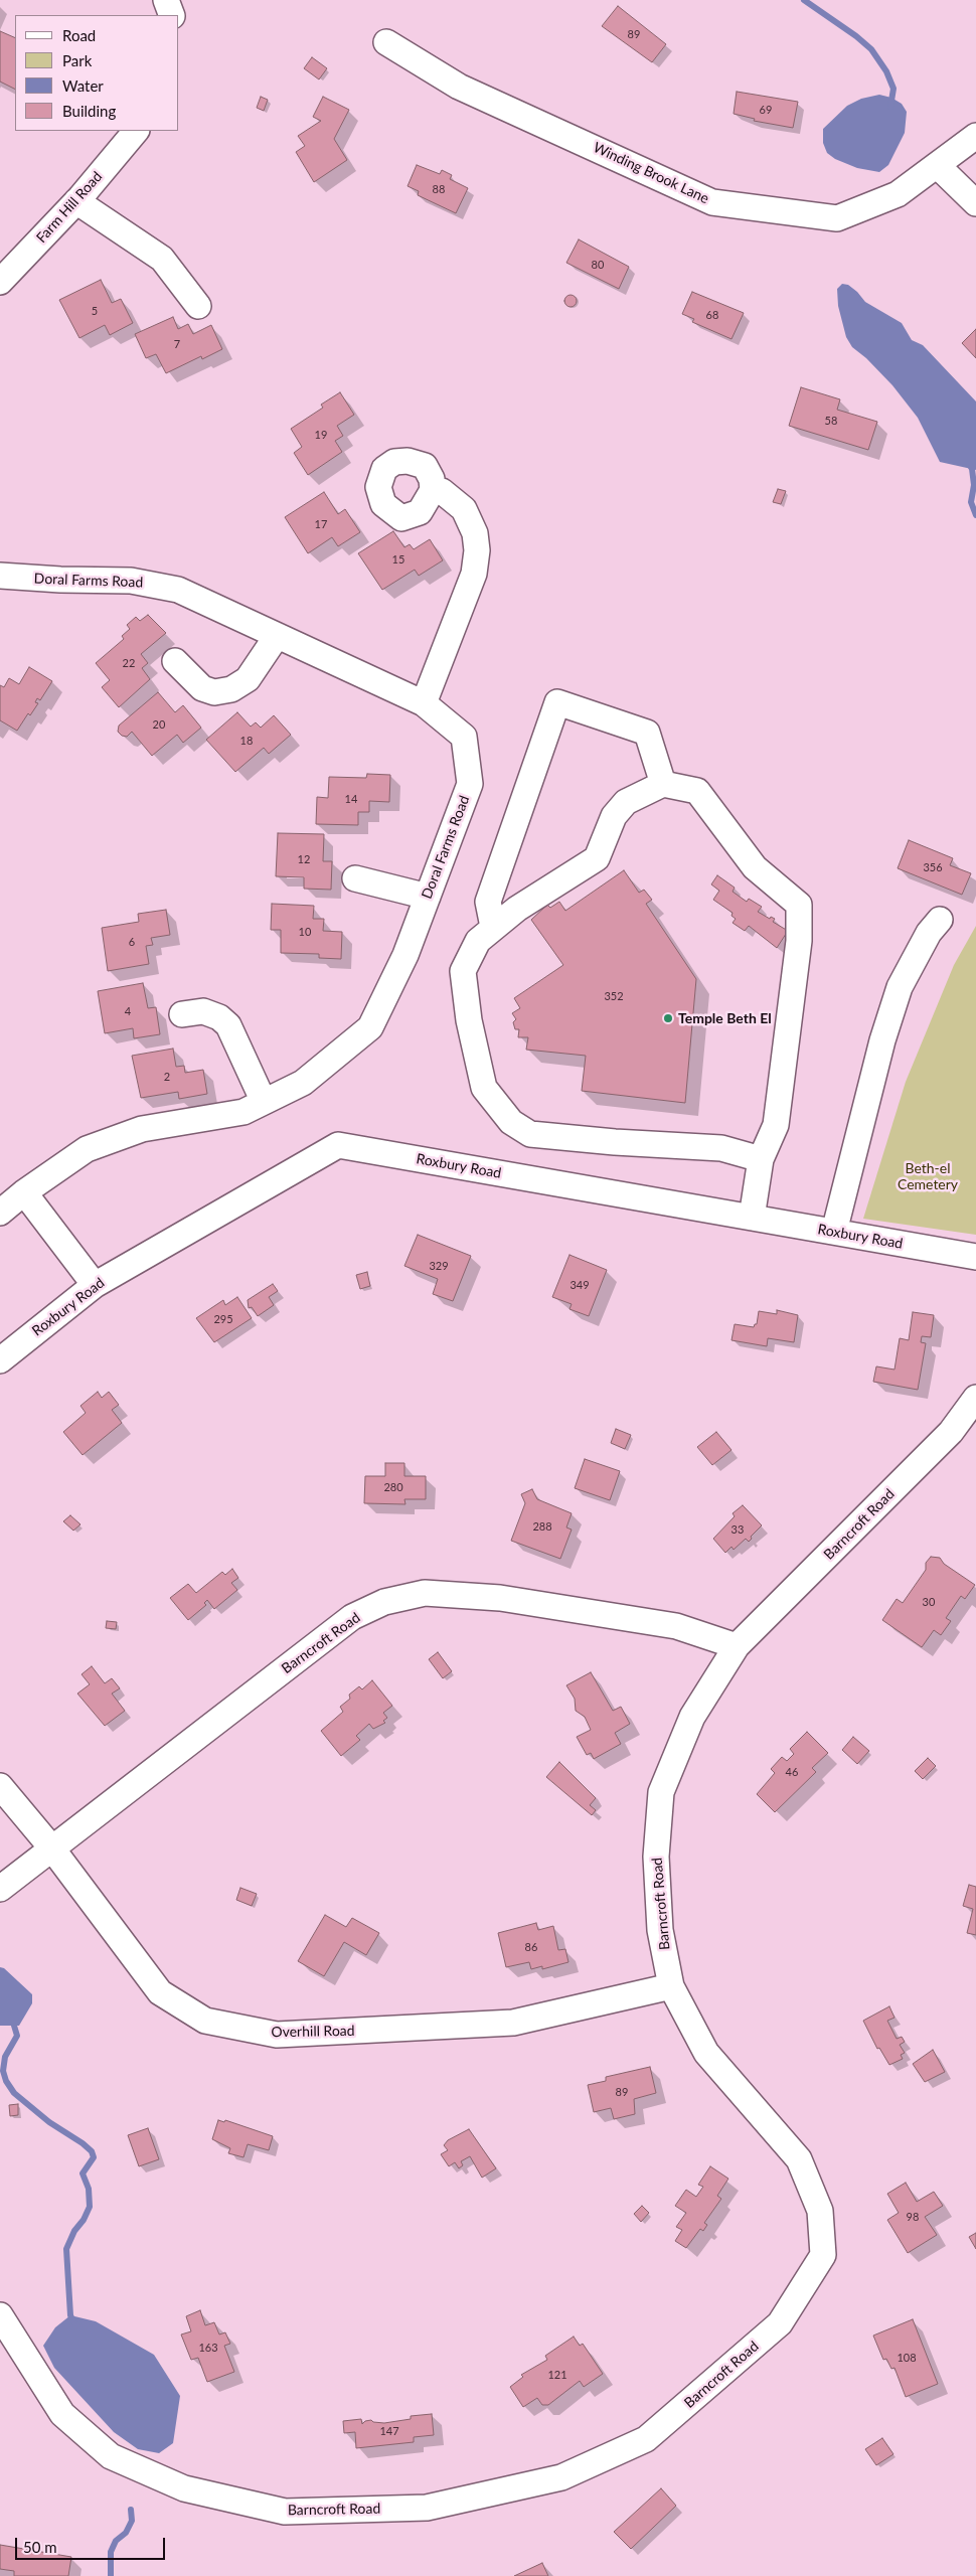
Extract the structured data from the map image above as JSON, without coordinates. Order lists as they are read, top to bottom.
{
  "streets": {
    "street": [
      "Winding Brook Lane",
      "Farm Hill Road",
      "Doral Farms Road",
      "Roxbury Road",
      "Barncroft Road",
      "Overhill Road"
    ]
  },
  "crossings": [
    ["Barncroft Road", "Overhill Road"]
  ],
  "parks": ["Beth-el Cemetery"],
  "places": ["Temple Beth El"],
  "house_numbers": [
    "89",
    "69",
    "88",
    "80",
    "5",
    "68",
    "7",
    "58",
    "19",
    "17",
    "15",
    "22",
    "20",
    "18",
    "14",
    "12",
    "356",
    "10",
    "6",
    "352",
    "4",
    "2",
    "329",
    "349",
    "295",
    "280",
    "288",
    "33",
    "30",
    "46",
    "86",
    "89",
    "98",
    "163",
    "108",
    "121",
    "147"
  ],
  "legend": [
    "Road",
    "Park",
    "Water",
    "Building"
  ],
  "scale_bar": "50 m"
}
